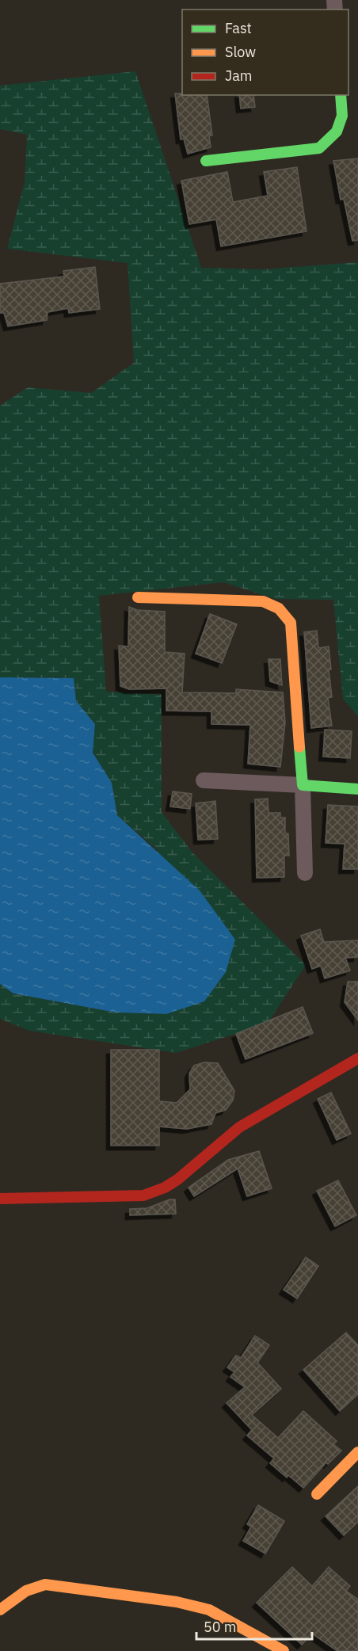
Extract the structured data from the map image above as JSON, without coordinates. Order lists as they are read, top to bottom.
{
  "legend": ["Fast", "Slow", "Jam"],
  "scale_bar": "50 m"
}
